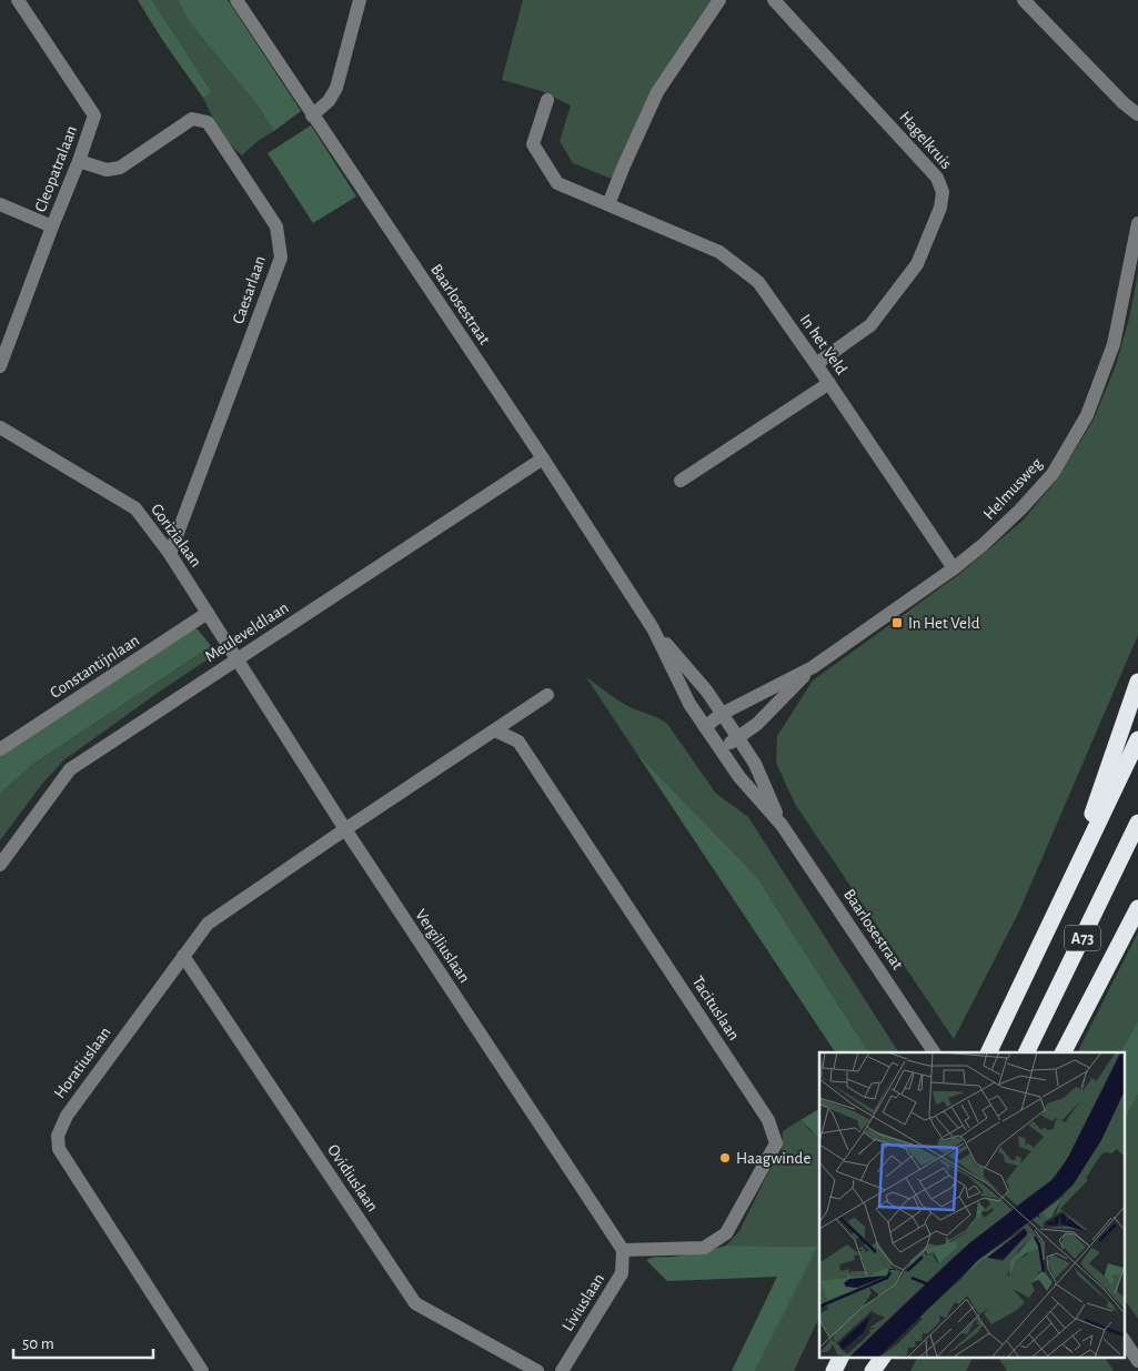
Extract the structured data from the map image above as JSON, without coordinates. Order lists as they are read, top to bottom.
{
  "streets": {
    "highway": ["A73"],
    "street": [
      "Hagelkruis",
      "Cleopatralaan",
      "Caesarlaan",
      "Baarlosestraat",
      "In het Veld",
      "Helmusweg",
      "Gorizialaan",
      "Meuleveldlaan",
      "Constantijnlaan",
      "Vergiliuslaan",
      "Tacituslaan",
      "Horatiuslaan",
      "Ovidiuslaan",
      "Liviuslaan"
    ]
  },
  "crossings": [
    ["Hagelkruis", "In het Veld"],
    ["Cleopatralaan", "Caesarlaan"],
    ["Caesarlaan", "Gorizialaan"],
    ["Baarlosestraat", "Helmusweg"],
    ["Baarlosestraat", "Meuleveldlaan"],
    ["In het Veld", "Helmusweg"],
    ["Gorizialaan", "Meuleveldlaan"],
    ["Gorizialaan", "Constantijnlaan"],
    ["Gorizialaan", "Vergiliuslaan"],
    ["Meuleveldlaan", "Vergiliuslaan"],
    ["Vergiliuslaan", "Tacituslaan"],
    ["Vergiliuslaan", "Horatiuslaan"],
    ["Vergiliuslaan", "Liviuslaan"],
    ["Tacituslaan", "Liviuslaan"],
    ["Horatiuslaan", "Ovidiuslaan"]
  ],
  "places": {
    "transit": ["In Het Veld"],
    "other": ["Haagwinde"]
  },
  "scale_bar": "50 m"
}
